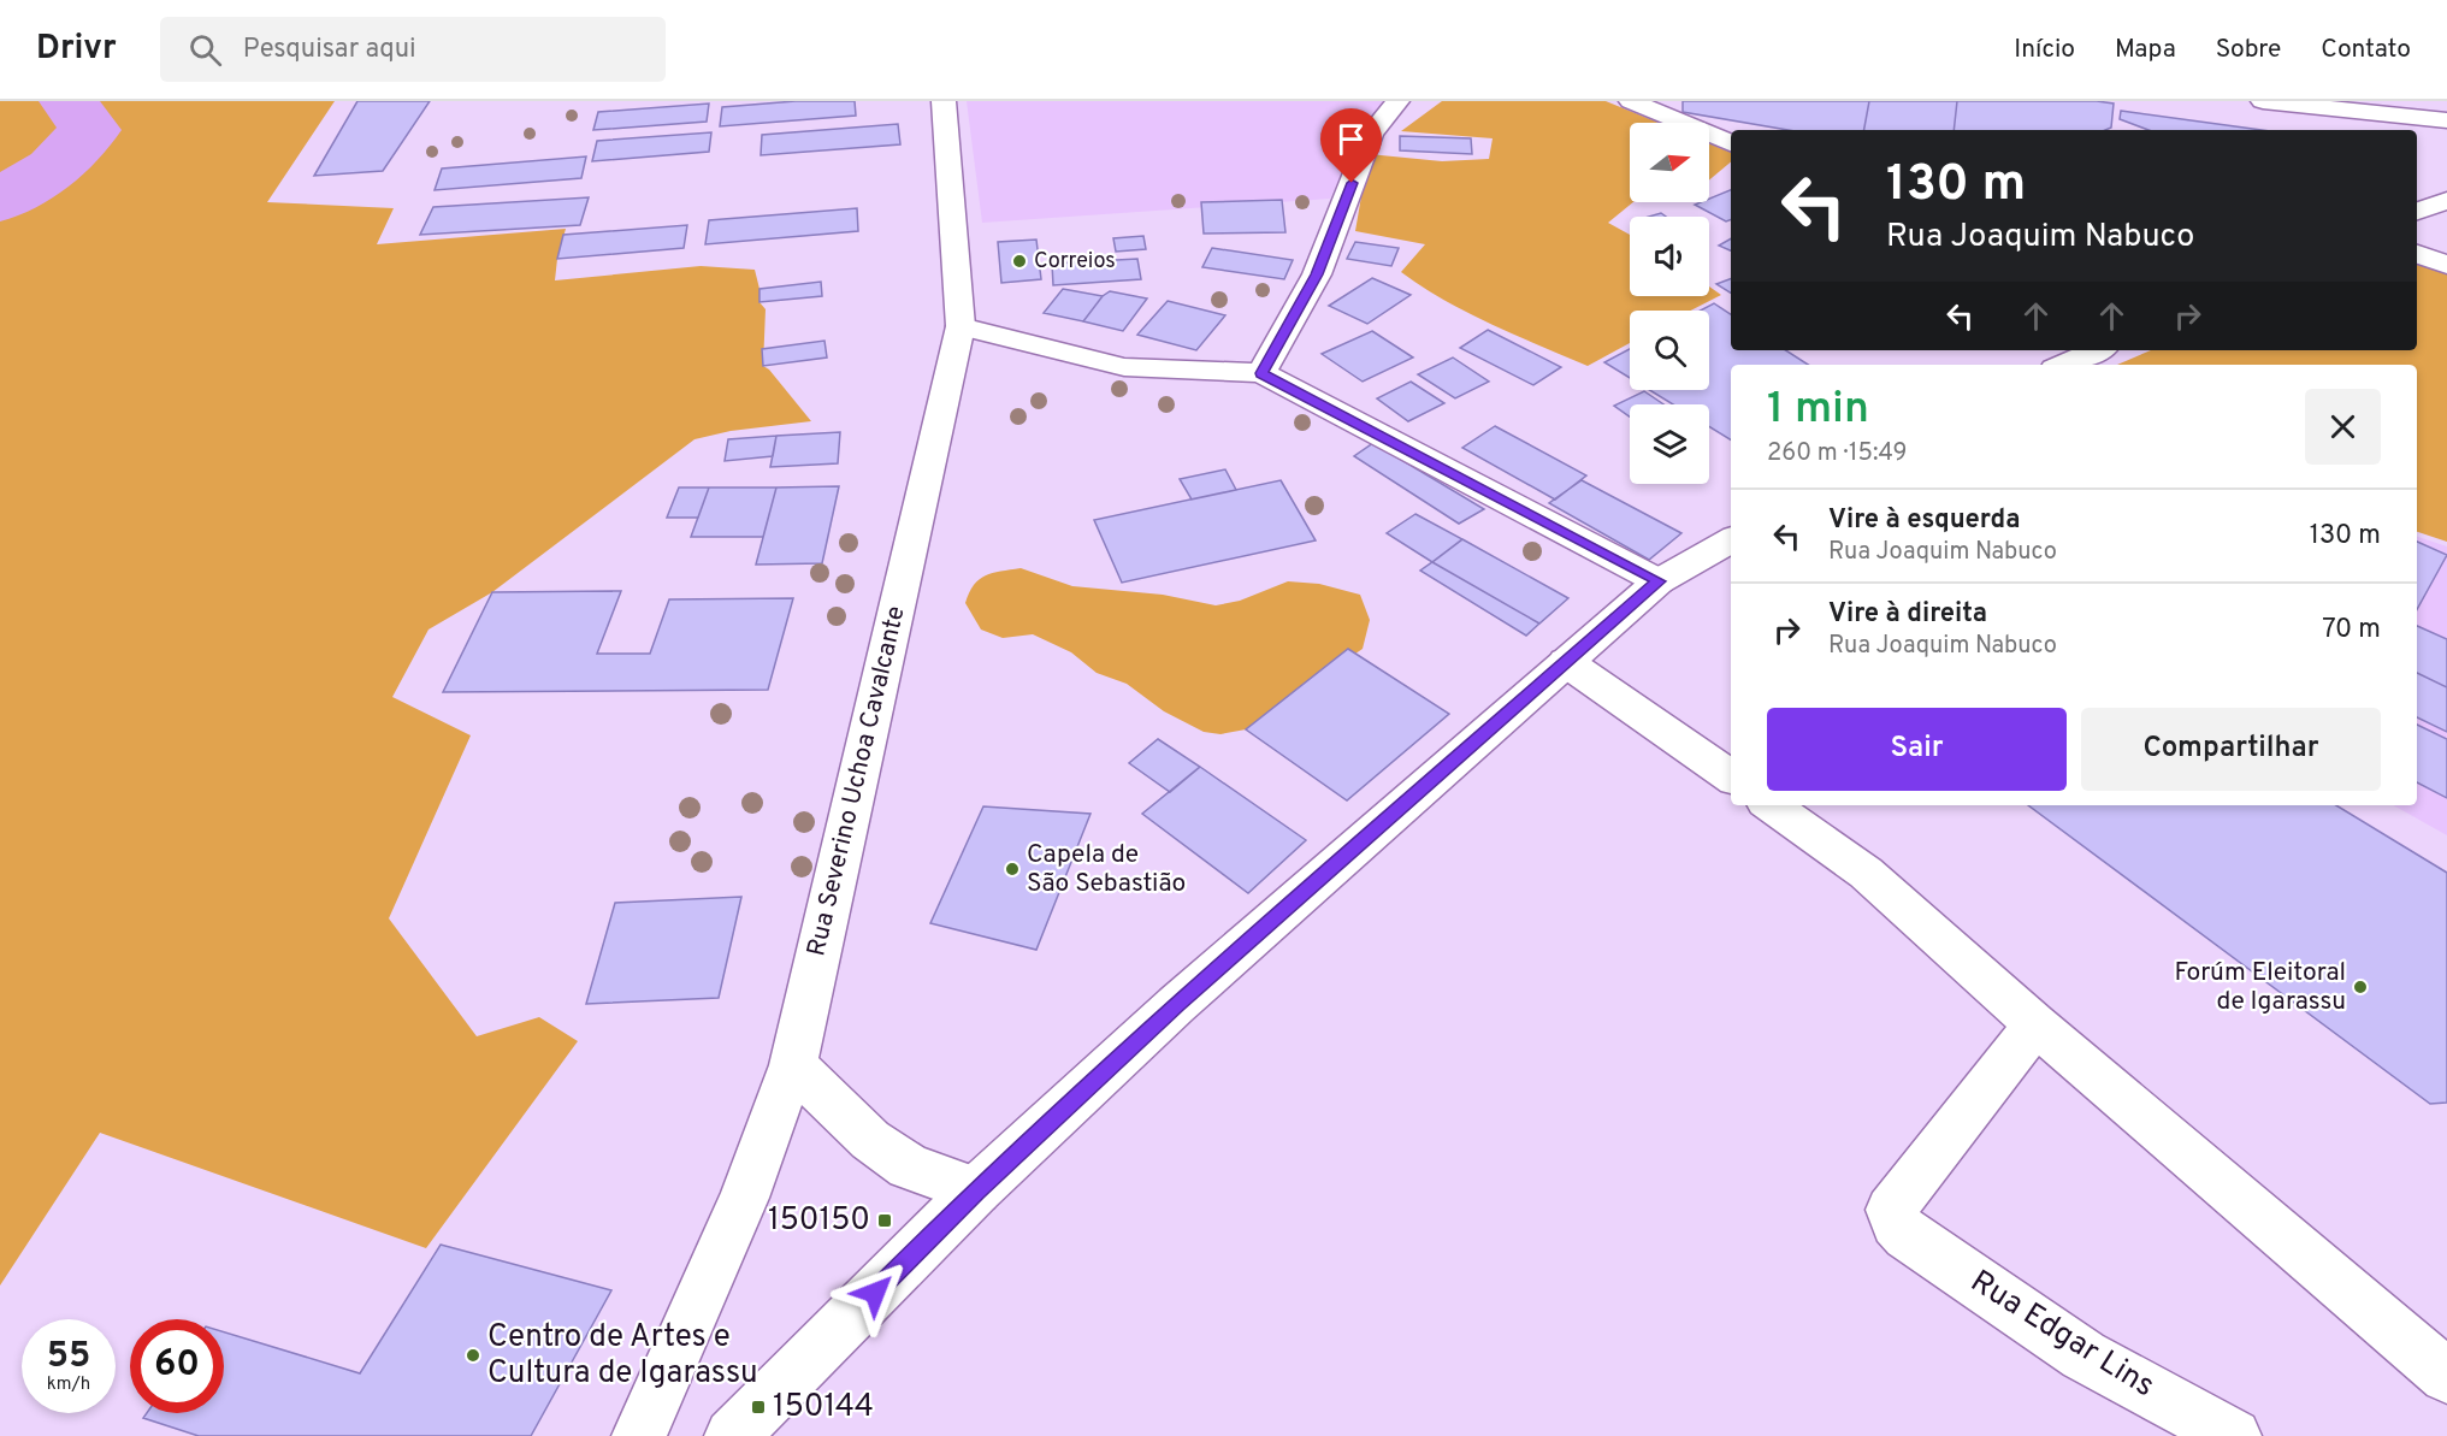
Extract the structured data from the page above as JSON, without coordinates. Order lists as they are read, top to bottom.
{
  "streets": {
    "main road": ["Rua Severino Uchoa Cavalcante", "Rua Edgar Lins"]
  },
  "places": {
    "other": [
      "Correios",
      "Capela de São Sebastião",
      "Forúm Eleitoral de Igarassu",
      "Centro de Artes e Cultura de Igarassu"
    ],
    "transit": ["150150", "150144"]
  },
  "north": "right",
  "page": {
    "header": "Drivr",
    "search": "Pesquisar aqui",
    "nav": [
      "Início",
      "Mapa",
      "Sobre",
      "Contato"
    ],
    "turn": ["130 m", "Rua Joaquim Nabuco"],
    "heading": ["1 min", "260 m · 15:49"],
    "list": [
      {
        "name": "Vire à esquerda",
        "note": "Rua Joaquim Nabuco",
        "value": "130 m"
      },
      {
        "name": "Vire à direita",
        "note": "Rua Joaquim Nabuco",
        "value": "70 m"
      }
    ],
    "buttons": ["Sair", "Compartilhar"],
    "speed": "55 km/h",
    "limit": "60"
  }
}
